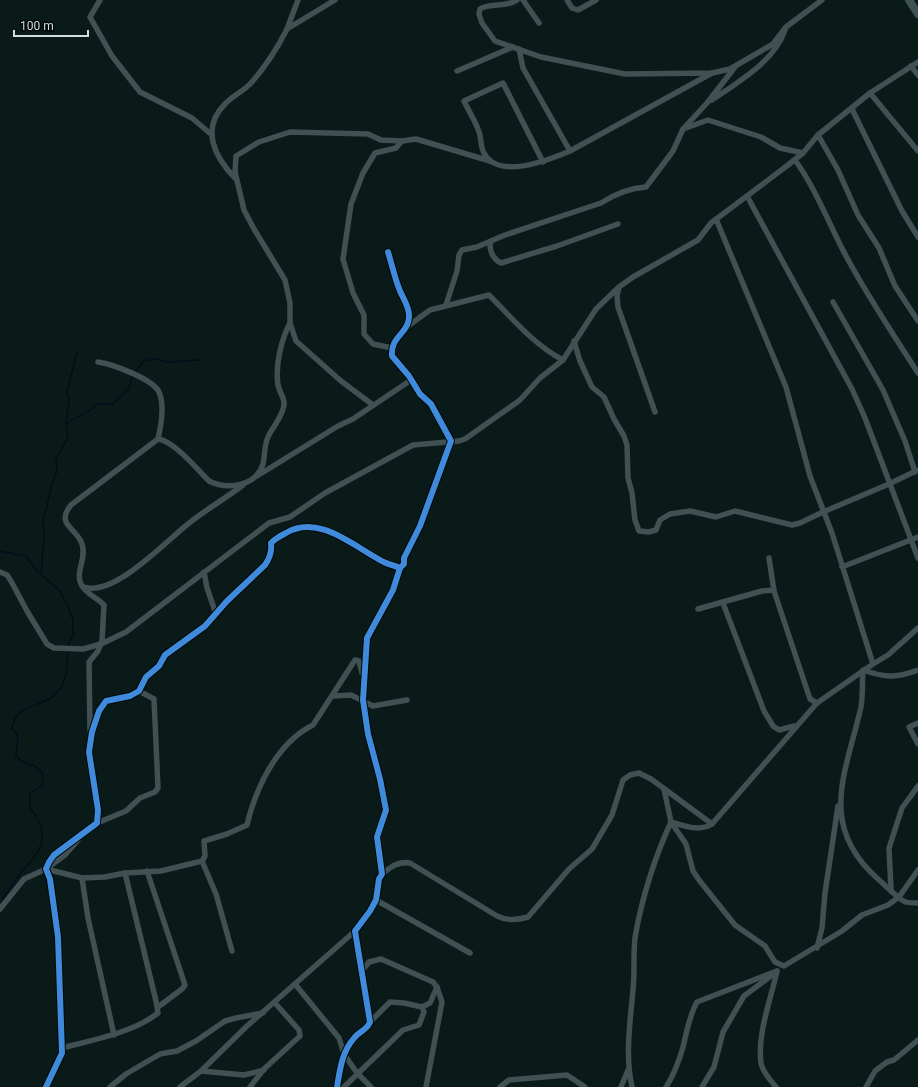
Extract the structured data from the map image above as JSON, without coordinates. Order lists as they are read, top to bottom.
{
  "scale_bar": "100 m"
}
